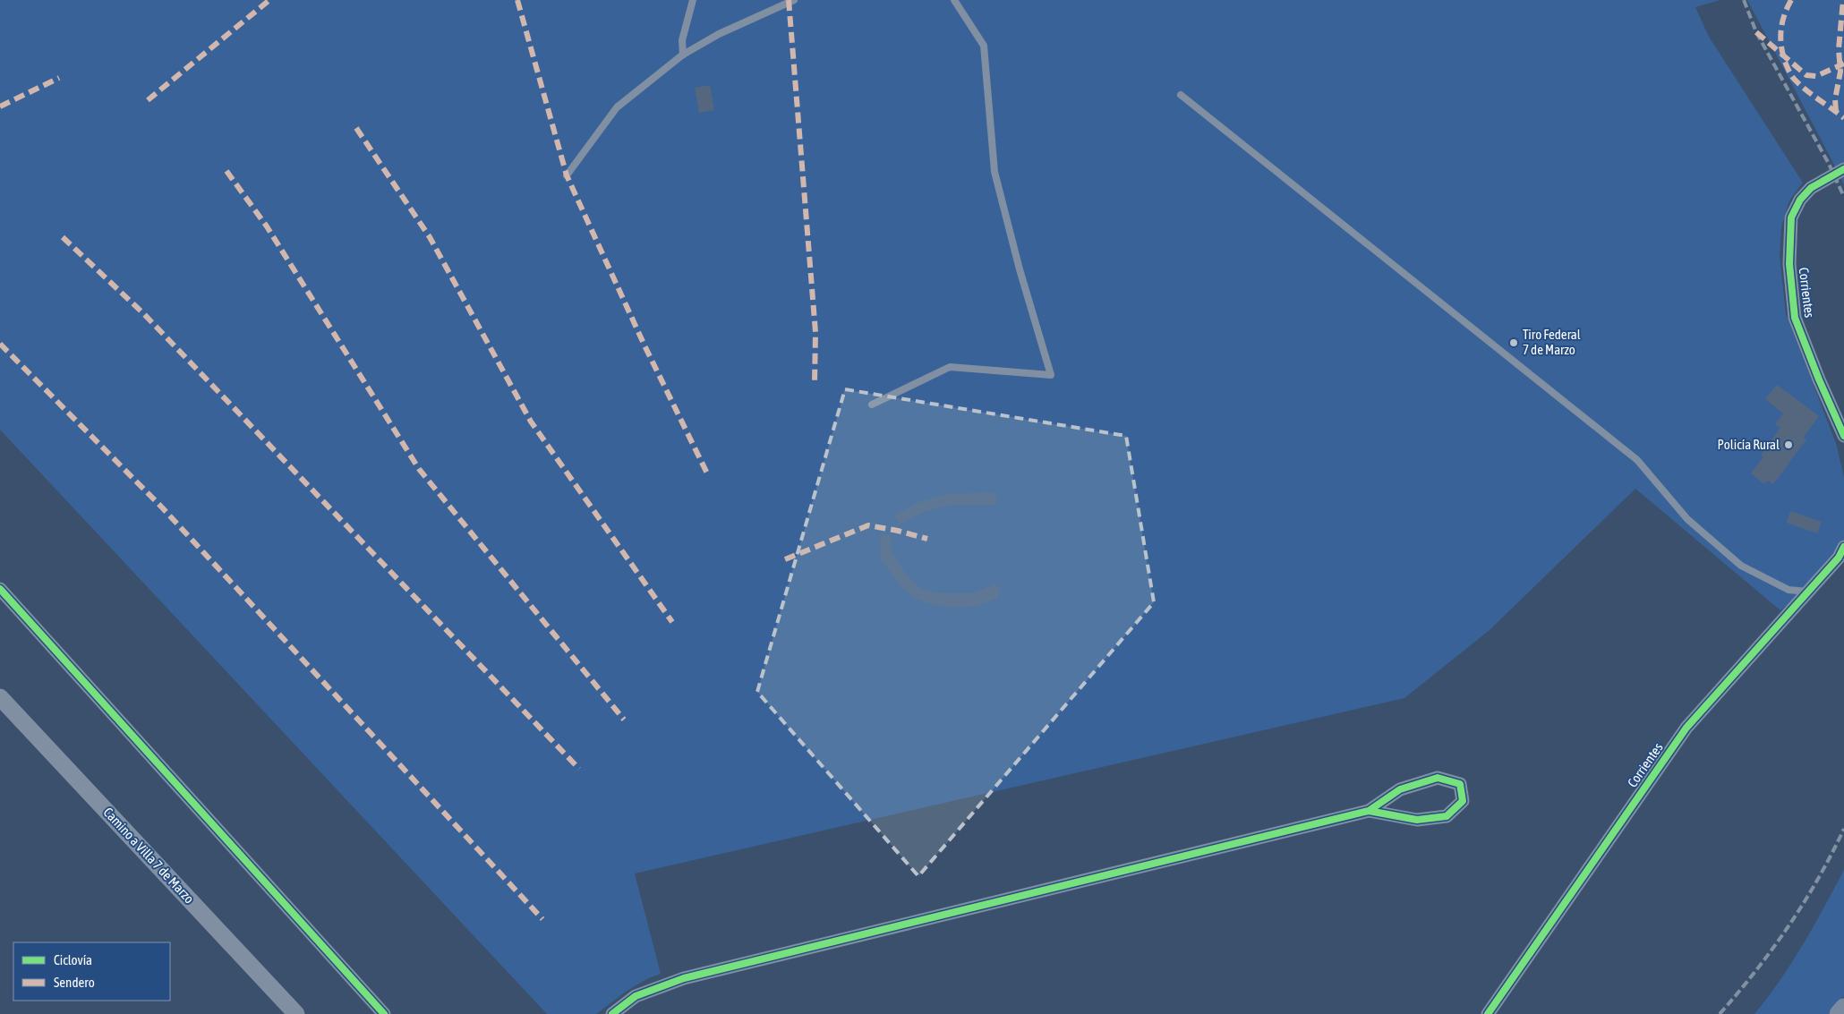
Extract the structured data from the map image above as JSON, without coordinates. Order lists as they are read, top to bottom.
{
  "streets": {
    "street": ["Corrientes", "Camino a Villa 7 de Marzo"]
  },
  "places": ["Tiro Federal 7 de Marzo", "Policía Rural"],
  "legend": ["Ciclovía", "Sendero"]
}
